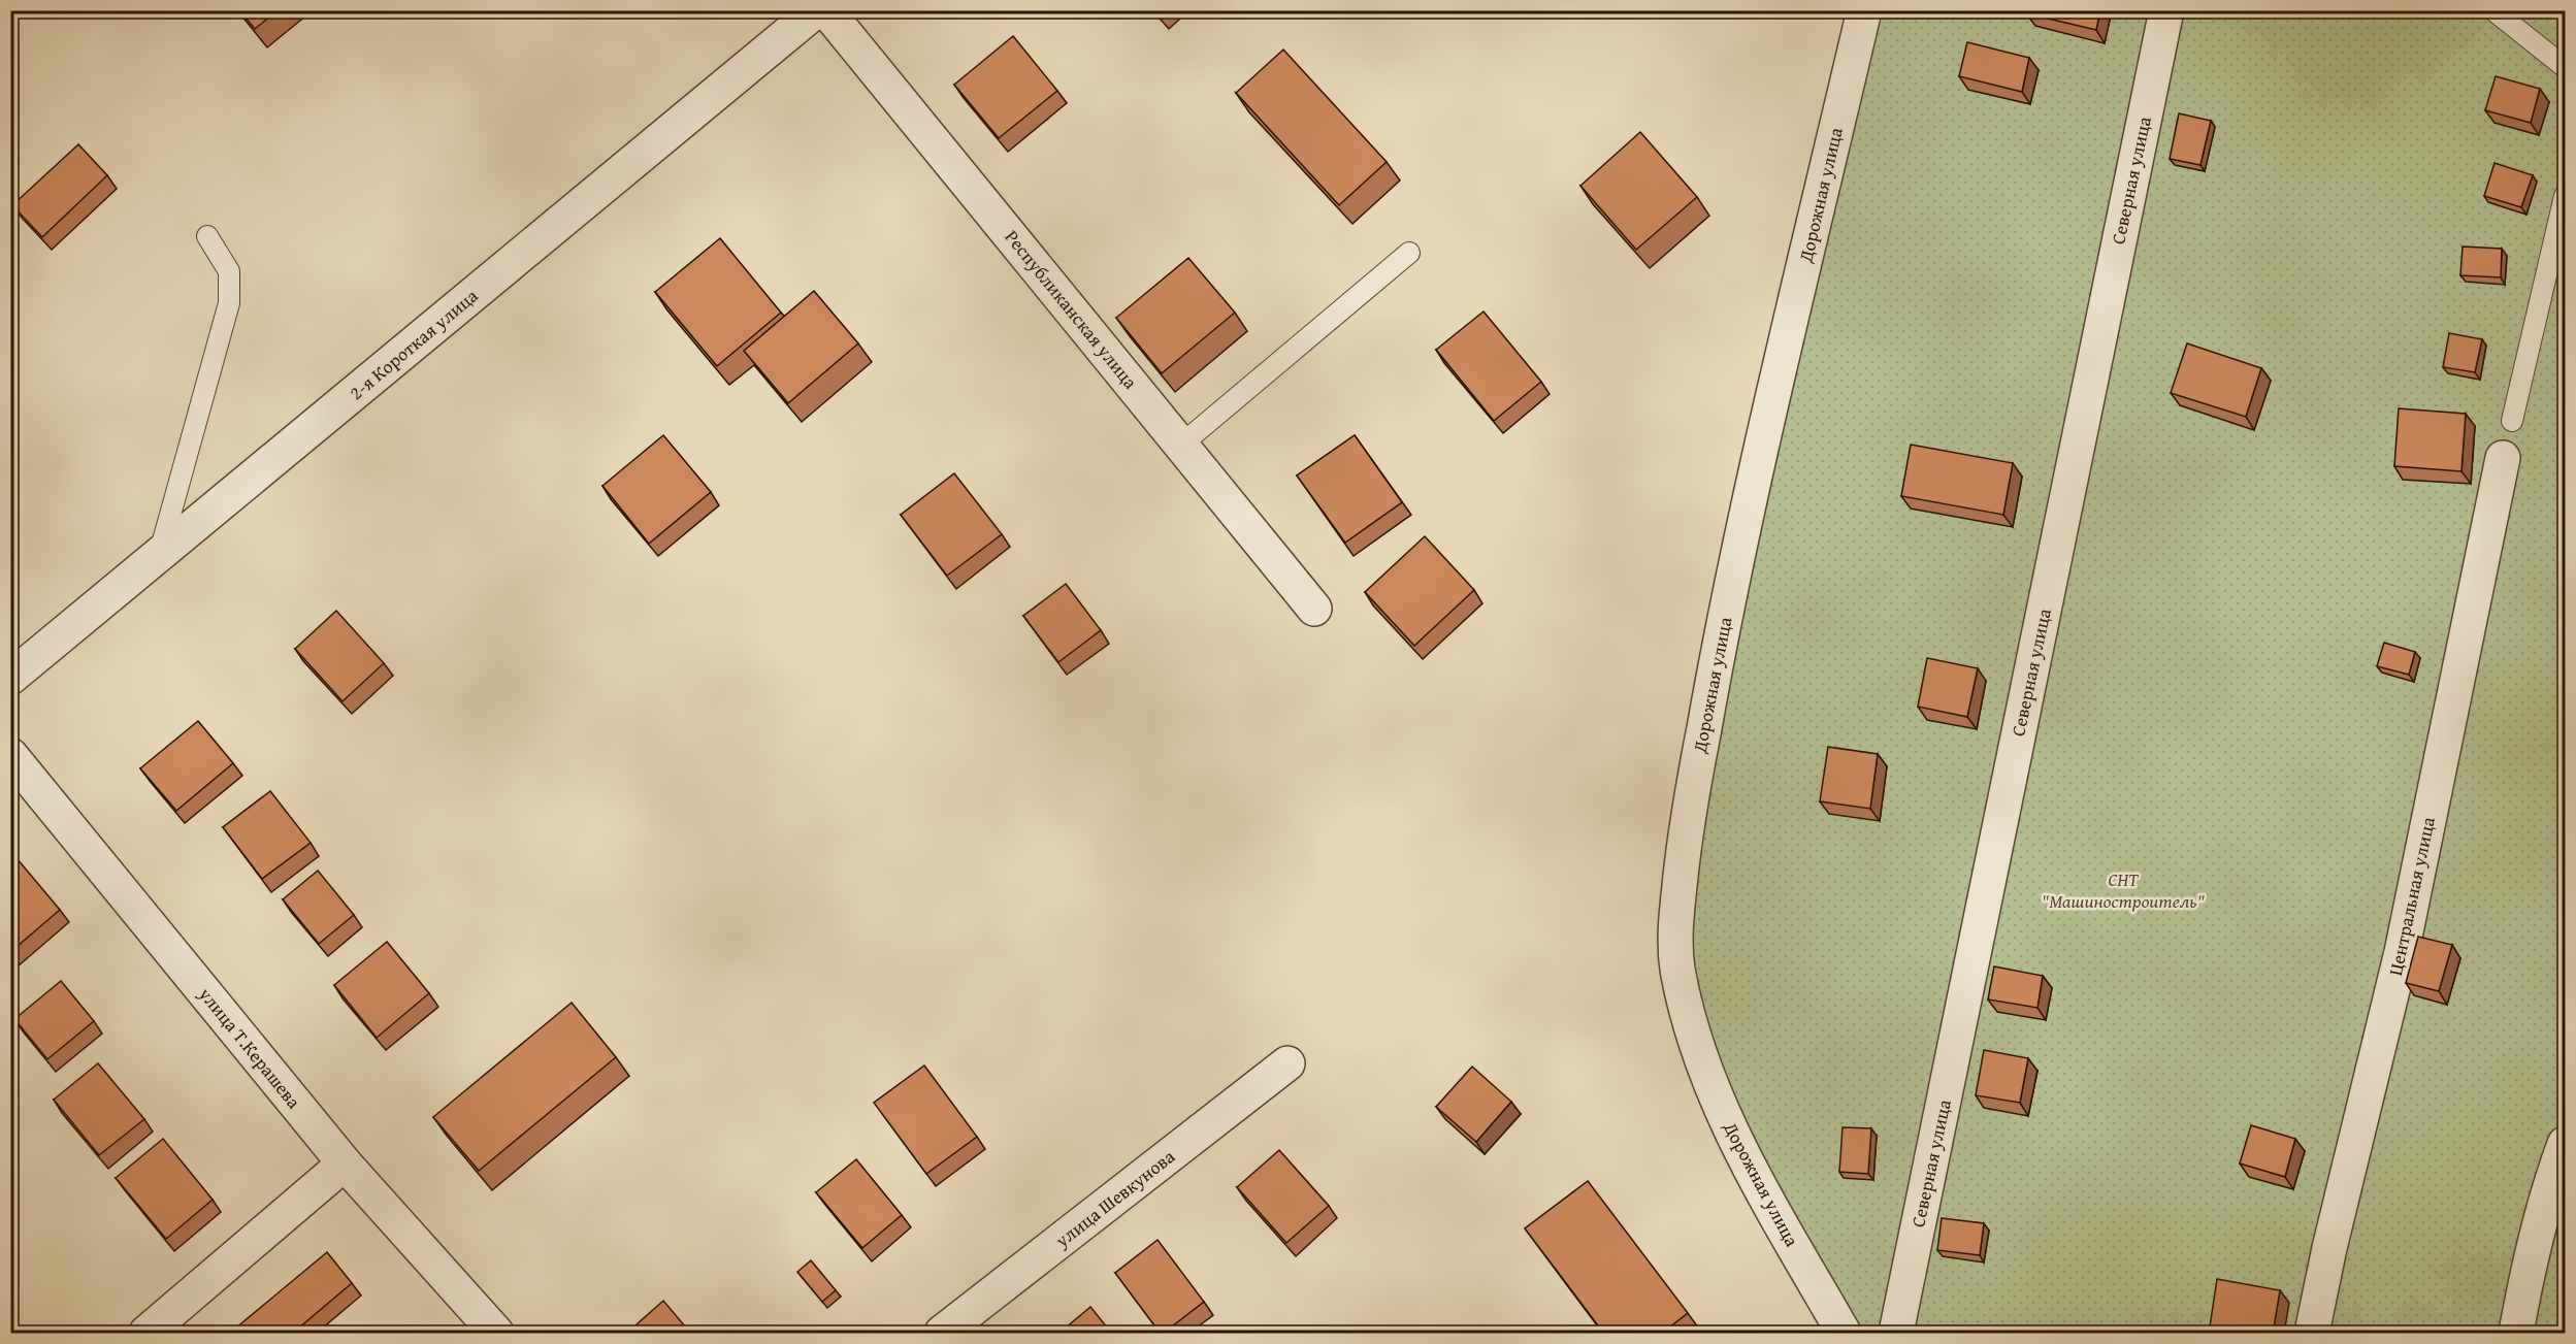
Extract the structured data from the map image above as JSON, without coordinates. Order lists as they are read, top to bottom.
{
  "streets": {
    "street": [
      "Северная улица",
      "Дорожная улица",
      "Республиканская улица",
      "2-я Короткая улица",
      "Центральная улица",
      "улица Т.Керашева",
      "улица Шевкунова"
    ]
  },
  "parks": ["СНТ \"Машиностроитель\""]
}
